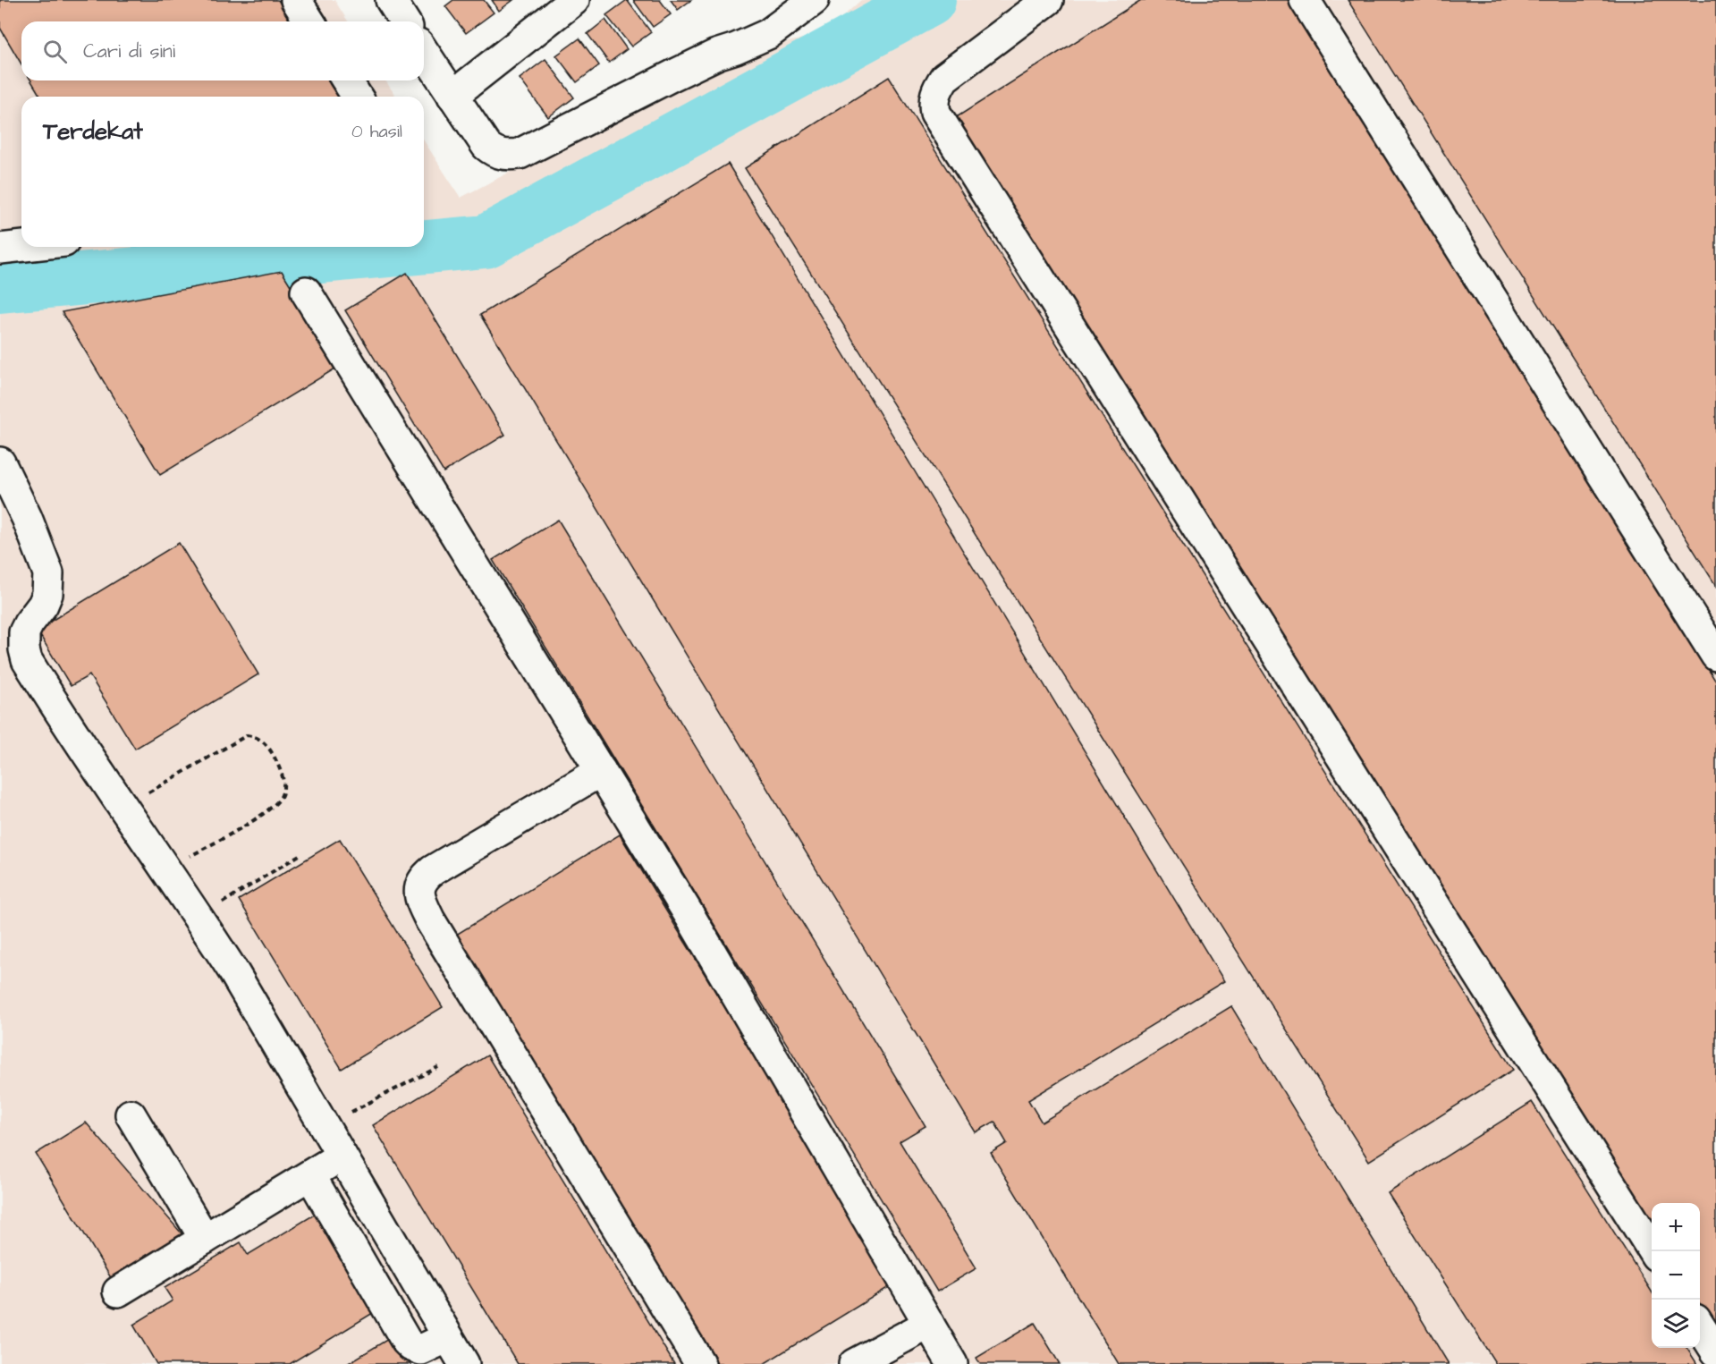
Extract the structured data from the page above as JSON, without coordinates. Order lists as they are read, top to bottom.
{
  "page": {
    "search": "Cari di sini",
    "heading": ["Terdekat", "0 hasil"],
    "map_buttons": ["+", "−"]
  }
}
